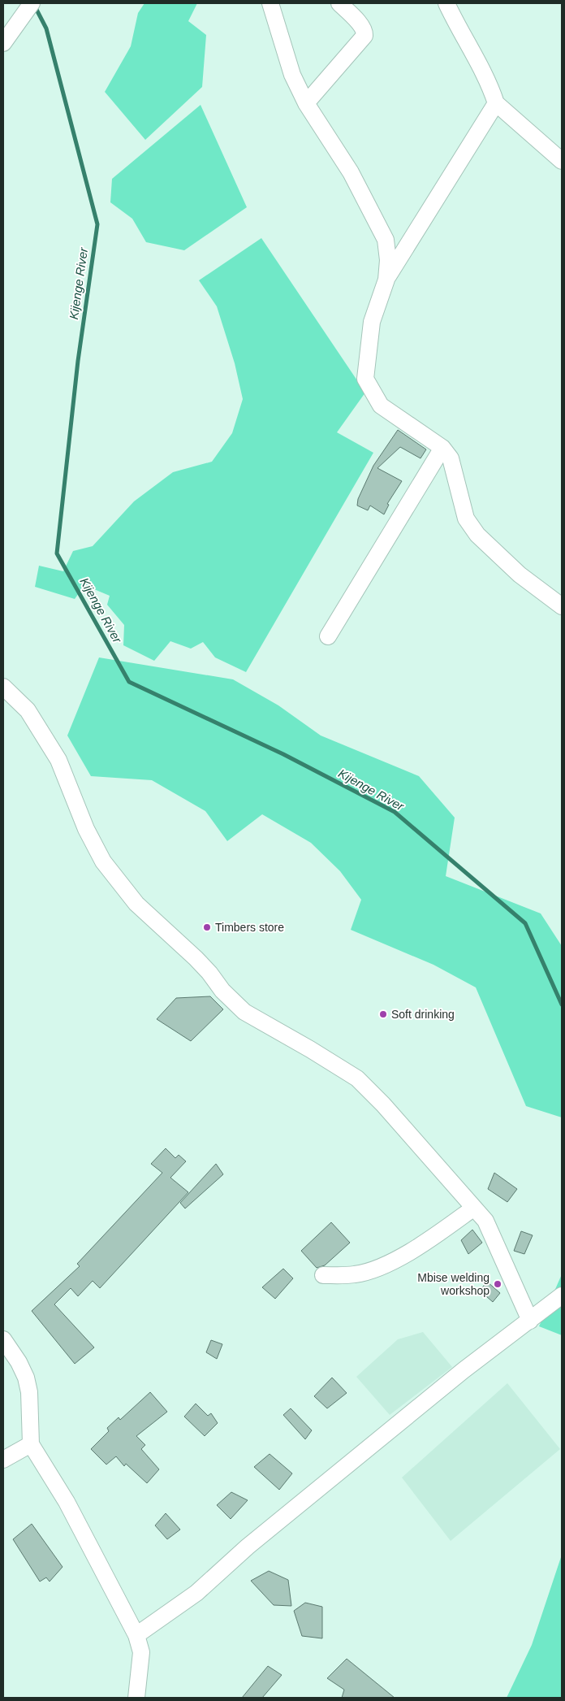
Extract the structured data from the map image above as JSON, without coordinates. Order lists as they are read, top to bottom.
{
  "water": ["Kijenge River"],
  "places": ["Timbers store", "Soft drinking", "Mbise welding workshop"]
}
